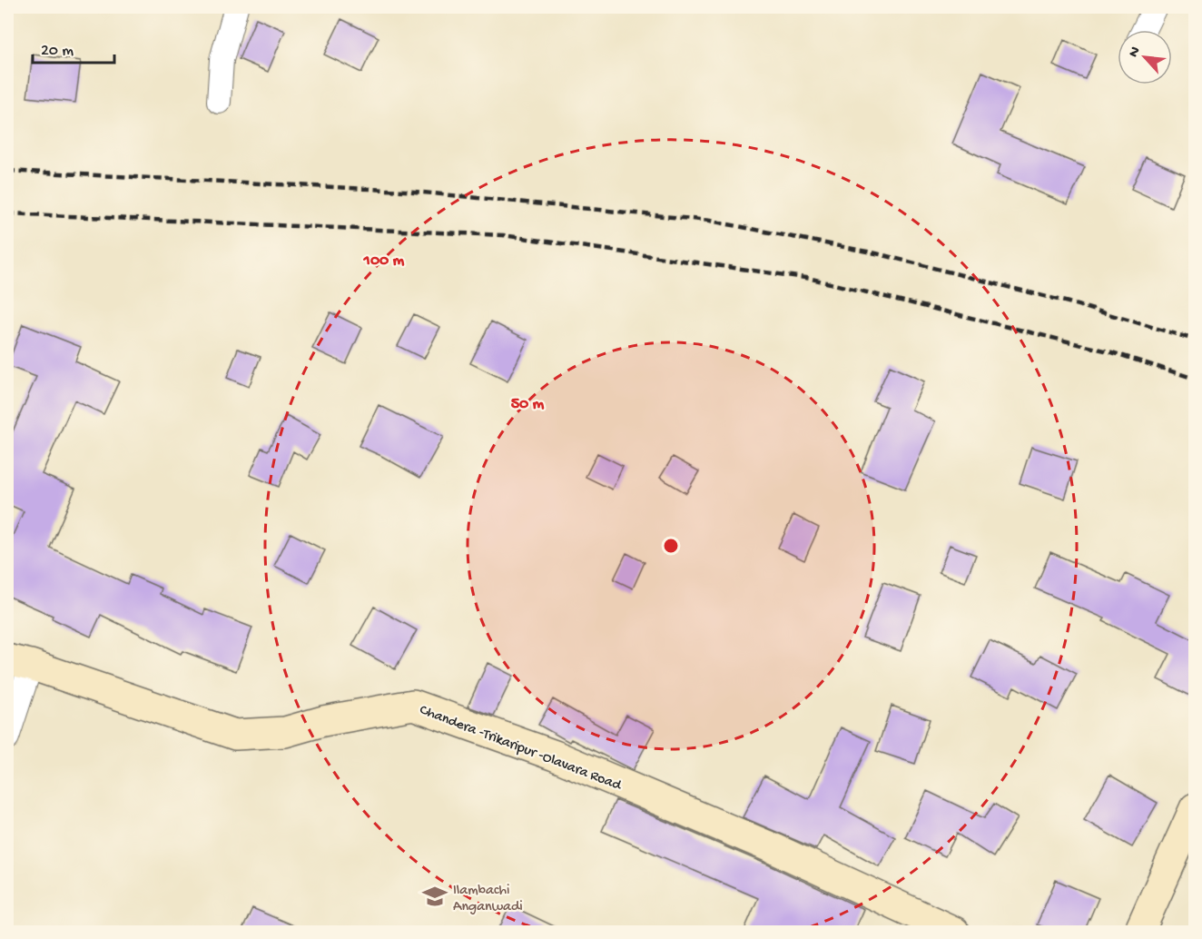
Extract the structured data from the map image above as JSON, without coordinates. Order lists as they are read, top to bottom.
{
  "streets": {
    "main road": ["Chandera -Trikaripur -Olavara Road"]
  },
  "places": {
    "school or university": ["Ilambachi Anganwadi"]
  },
  "scale_bar": "20 m",
  "north": "top left",
  "rings": ["100 m", "50 m"]
}
